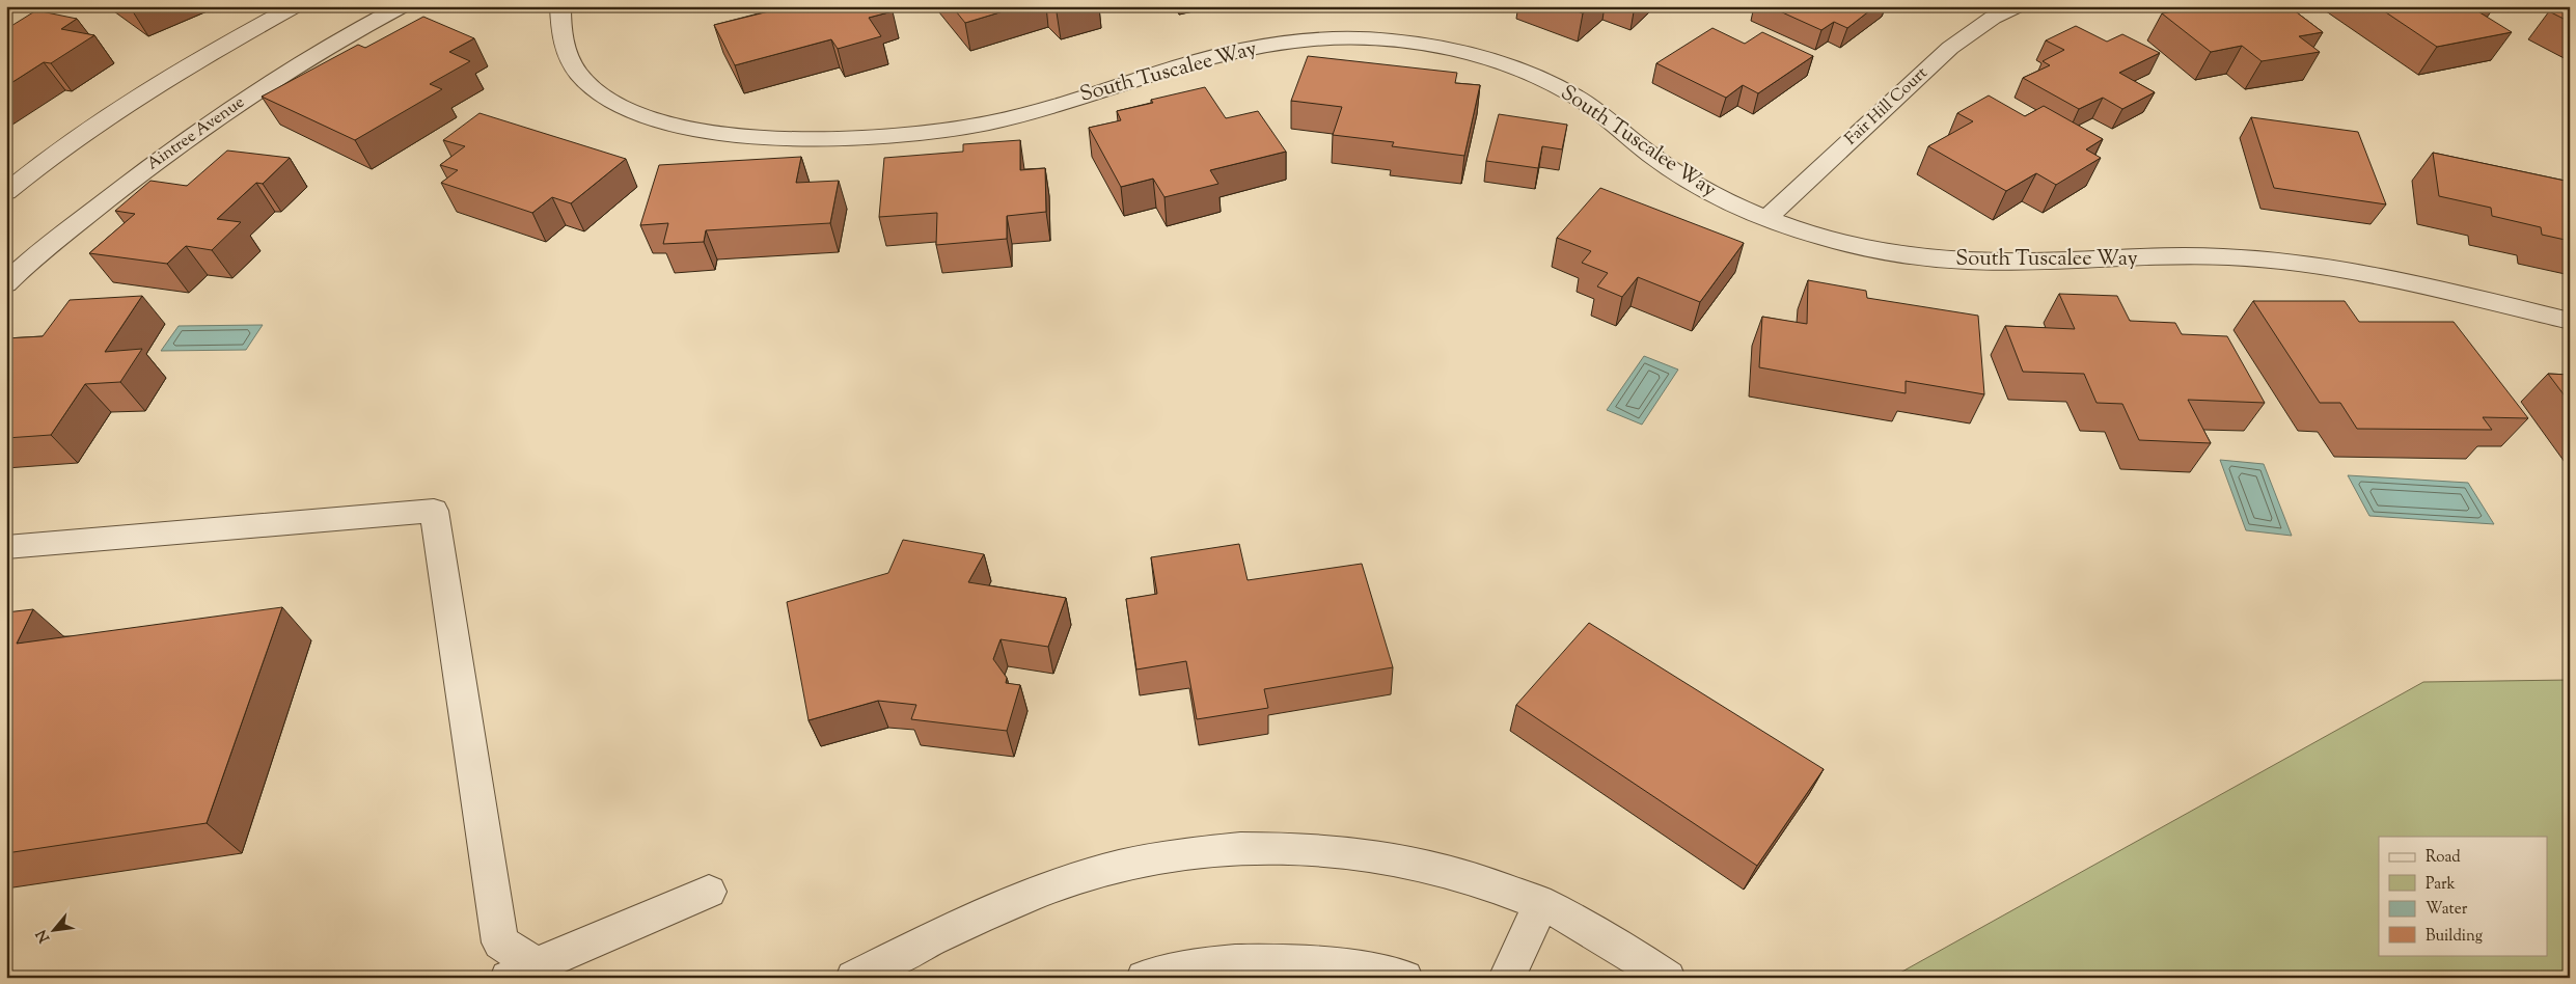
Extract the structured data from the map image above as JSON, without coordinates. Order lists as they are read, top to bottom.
{
  "streets": {
    "street": ["South Tuscalee Way", "Fair Hill Court", "Aintree Avenue"]
  },
  "crossings": [
    ["South Tuscalee Way", "Fair Hill Court"]
  ],
  "legend": [
    "Road",
    "Park",
    "Water",
    "Building"
  ],
  "north": "bottom left"
}
